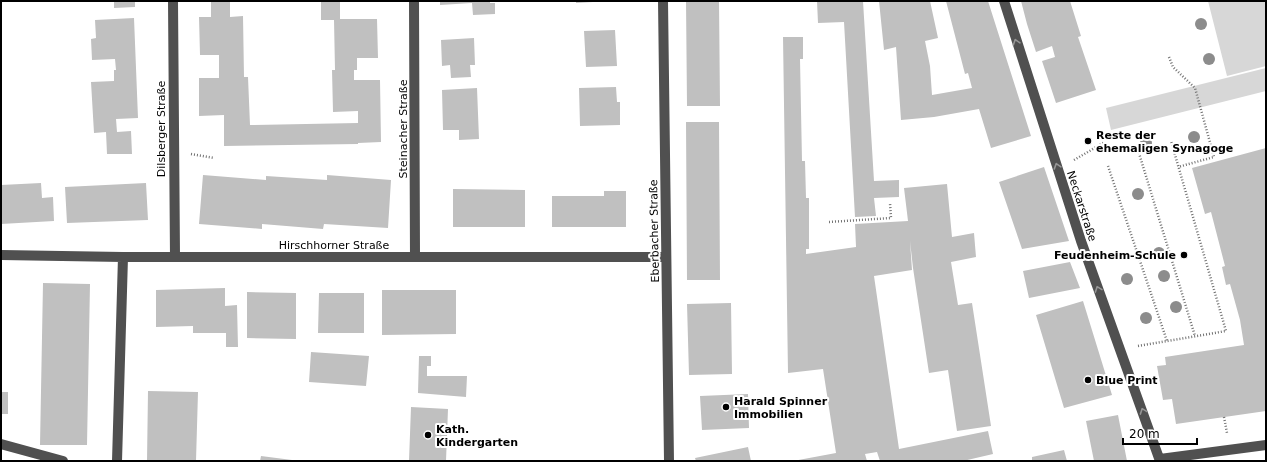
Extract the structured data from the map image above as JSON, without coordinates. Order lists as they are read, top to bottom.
{
  "streets": {
    "street": [
      "Dilsberger Straße",
      "Steinacher Straße",
      "Neckarstraße",
      "Eberbacher Straße",
      "Hirschhorner Straße"
    ]
  },
  "crossings": [
    ["Dilsberger Straße", "Hirschhorner Straße"],
    ["Steinacher Straße", "Hirschhorner Straße"],
    ["Eberbacher Straße", "Hirschhorner Straße"]
  ],
  "one_way": ["Neckarstraße"],
  "places": [
    "Reste der ehemaligen Synagoge",
    "Feudenheim-Schule",
    "Blue Print",
    "Harald Spinner Immobilien",
    "Kath. Kindergarten"
  ],
  "scale_bar": "20 m"
}
